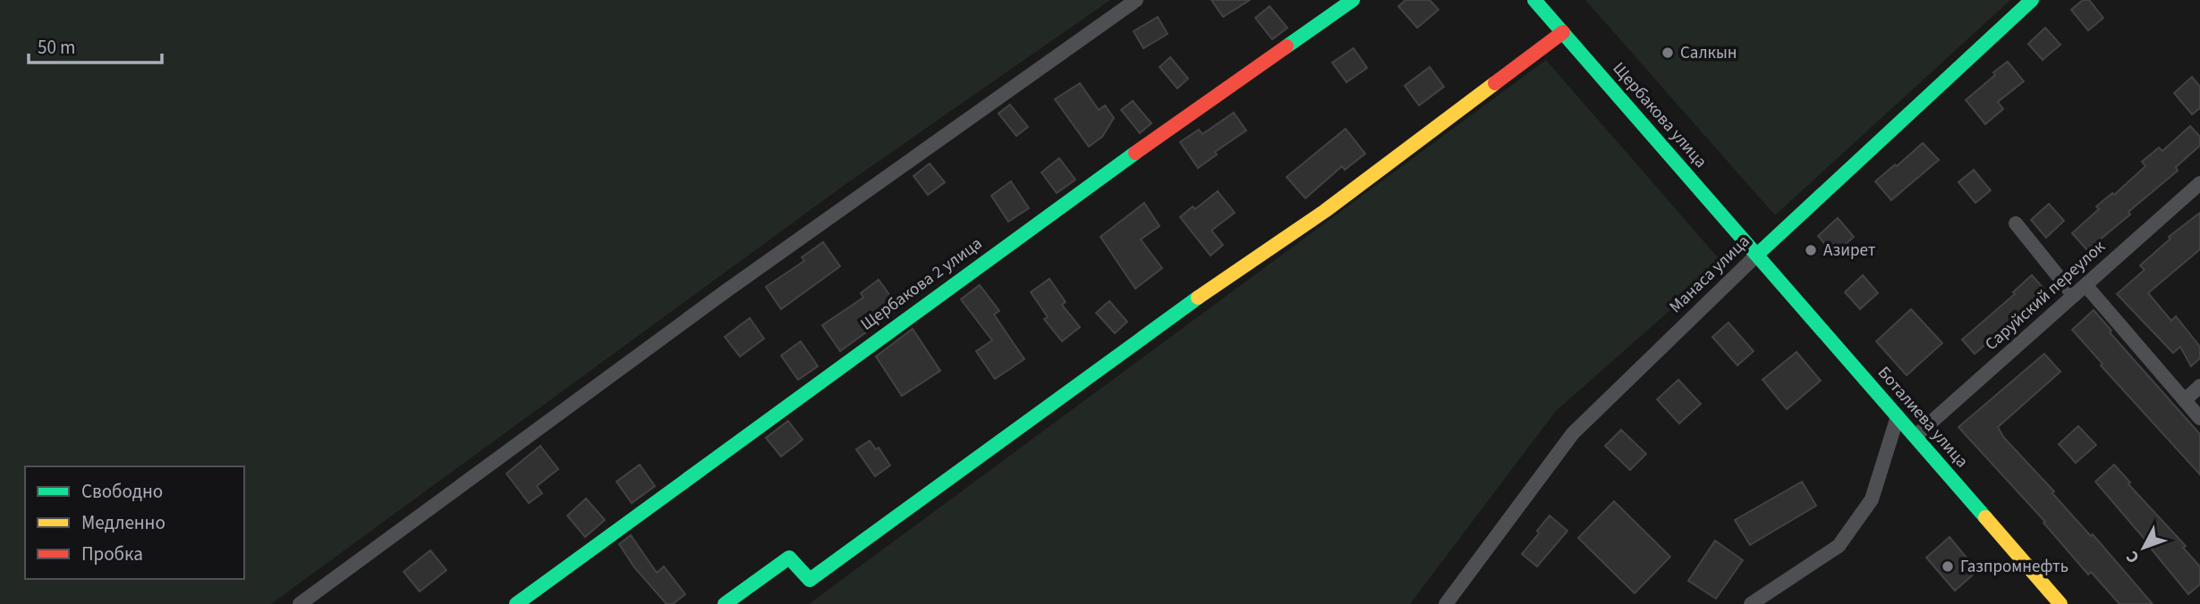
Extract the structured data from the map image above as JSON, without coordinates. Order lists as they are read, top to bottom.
{
  "streets": {
    "street": [
      "Щербакова улица",
      "Манаса улица",
      "Щербакова 2 улица",
      "Саруйский переулок",
      "Боталиева улица"
    ]
  },
  "crossings": [
    ["Щербакова улица", "Манаса улица"],
    ["Щербакова улица", "Боталиева улица"],
    ["Манаса улица", "Боталиева улица"],
    ["Саруйский переулок", "Боталиева улица"]
  ],
  "places": ["Салкын", "Азирет", "Газпромнефть"],
  "legend": ["Свободно", "Медленно", "Пробка"],
  "scale_bar": "50 m",
  "north": "bottom left"
}
